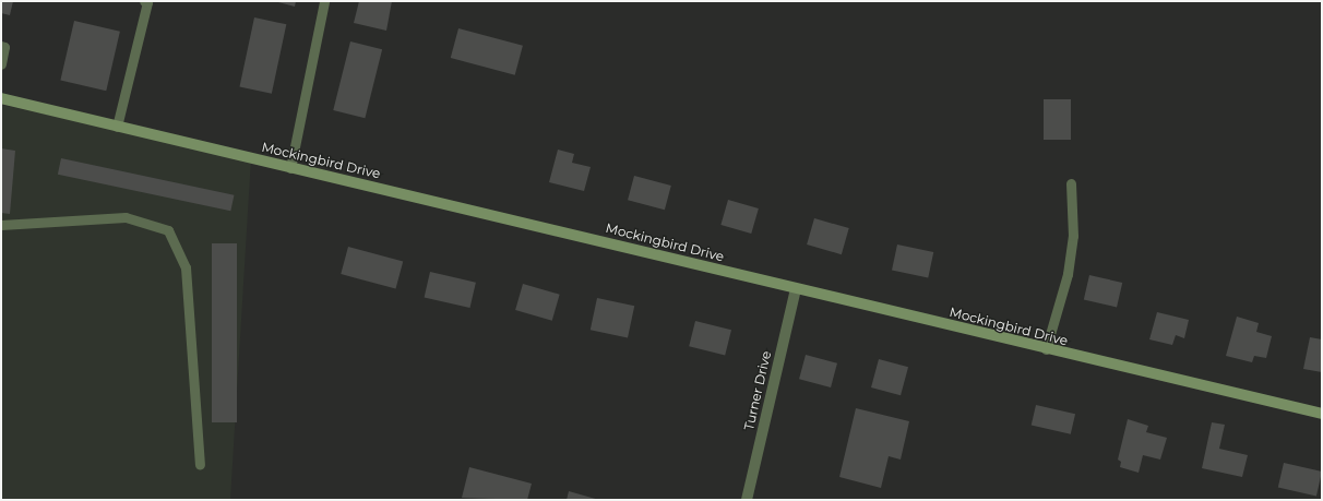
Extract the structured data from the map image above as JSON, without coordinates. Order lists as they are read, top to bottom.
{
  "streets": {
    "street": ["Mockingbird Drive", "Turner Drive"]
  },
  "crossings": [
    ["Mockingbird Drive", "Turner Drive"]
  ]
}
